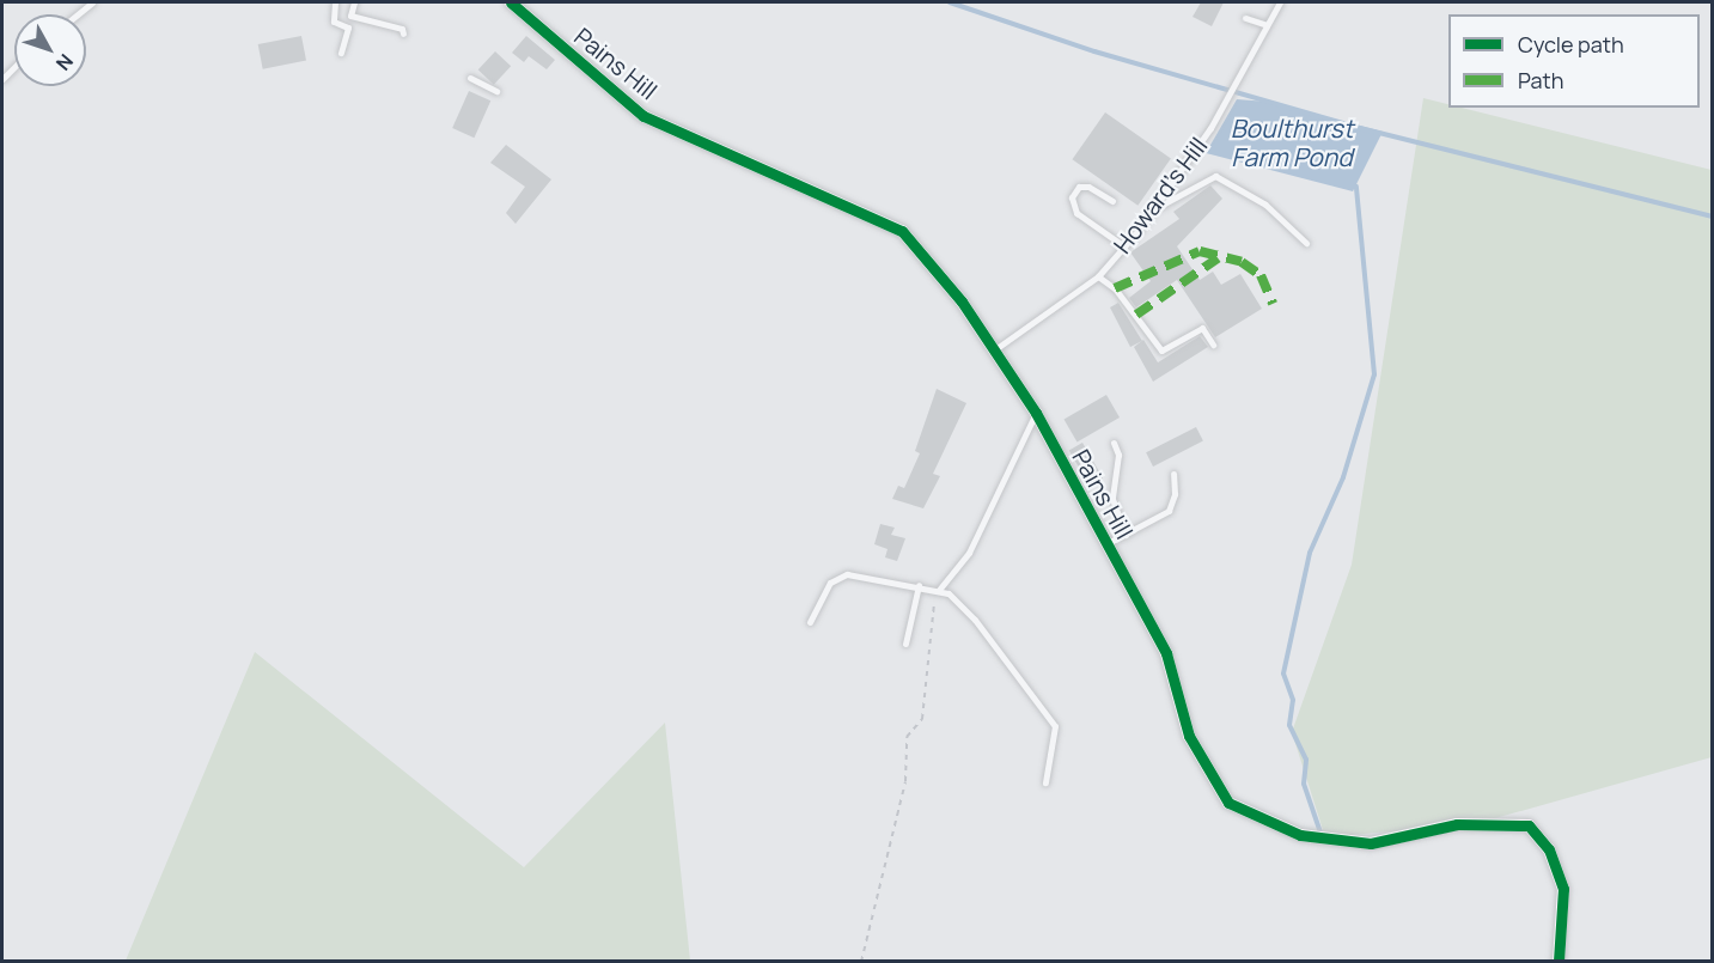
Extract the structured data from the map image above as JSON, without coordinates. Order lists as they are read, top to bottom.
{
  "streets": {
    "street": ["Pains Hill"],
    "lane": ["Howard's Hill"]
  },
  "crossings": [
    ["Pains Hill", "Howard's Hill"]
  ],
  "water": ["Boulthurst Farm Pond"],
  "legend": ["Cycle path", "Path"],
  "north": "bottom right"
}
